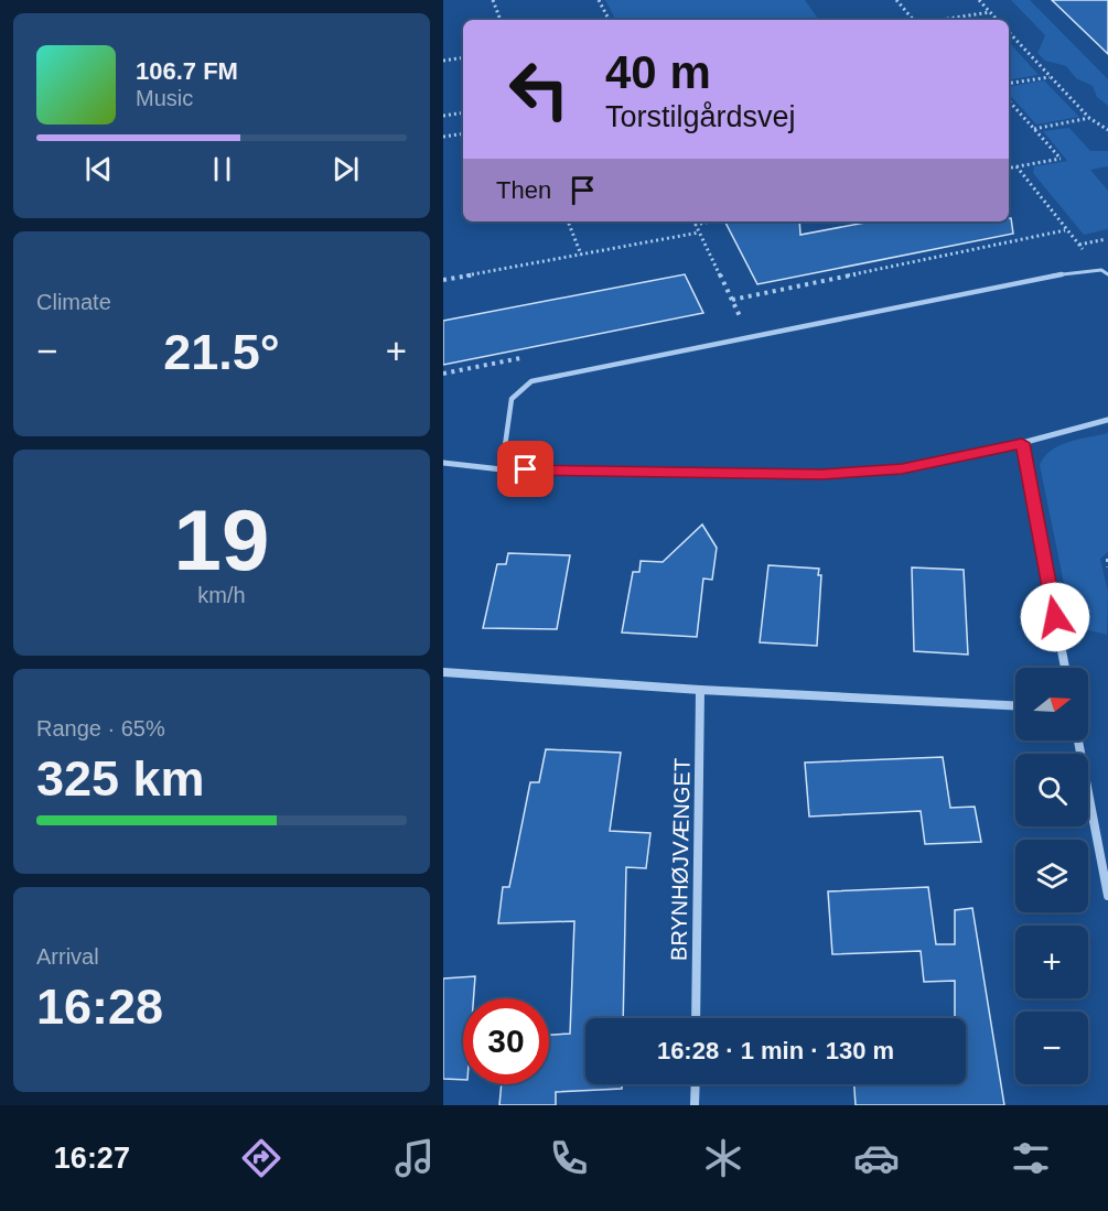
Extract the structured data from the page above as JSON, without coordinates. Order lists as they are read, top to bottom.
{
  "streets": {
    "street": ["BRYNHØJVÆNGET"]
  },
  "north": "right",
  "page": {
    "turn": ["40 m", "Torstilgårdsvej"],
    "song": ["106.7 FM", "Music"],
    "then": "Then",
    "tile": [
      "Climate",
      ["19", "km/h"],
      ["Range · 65%", "325 km"],
      ["Arrival", "16:28"]
    ],
    "heat": ["−", "21.5°", "+"],
    "map_buttons": ["+", "−"],
    "limit": "30",
    "trip": "16:28 · 1 min · 130 m",
    "tabs": "16:27"
  }
}
